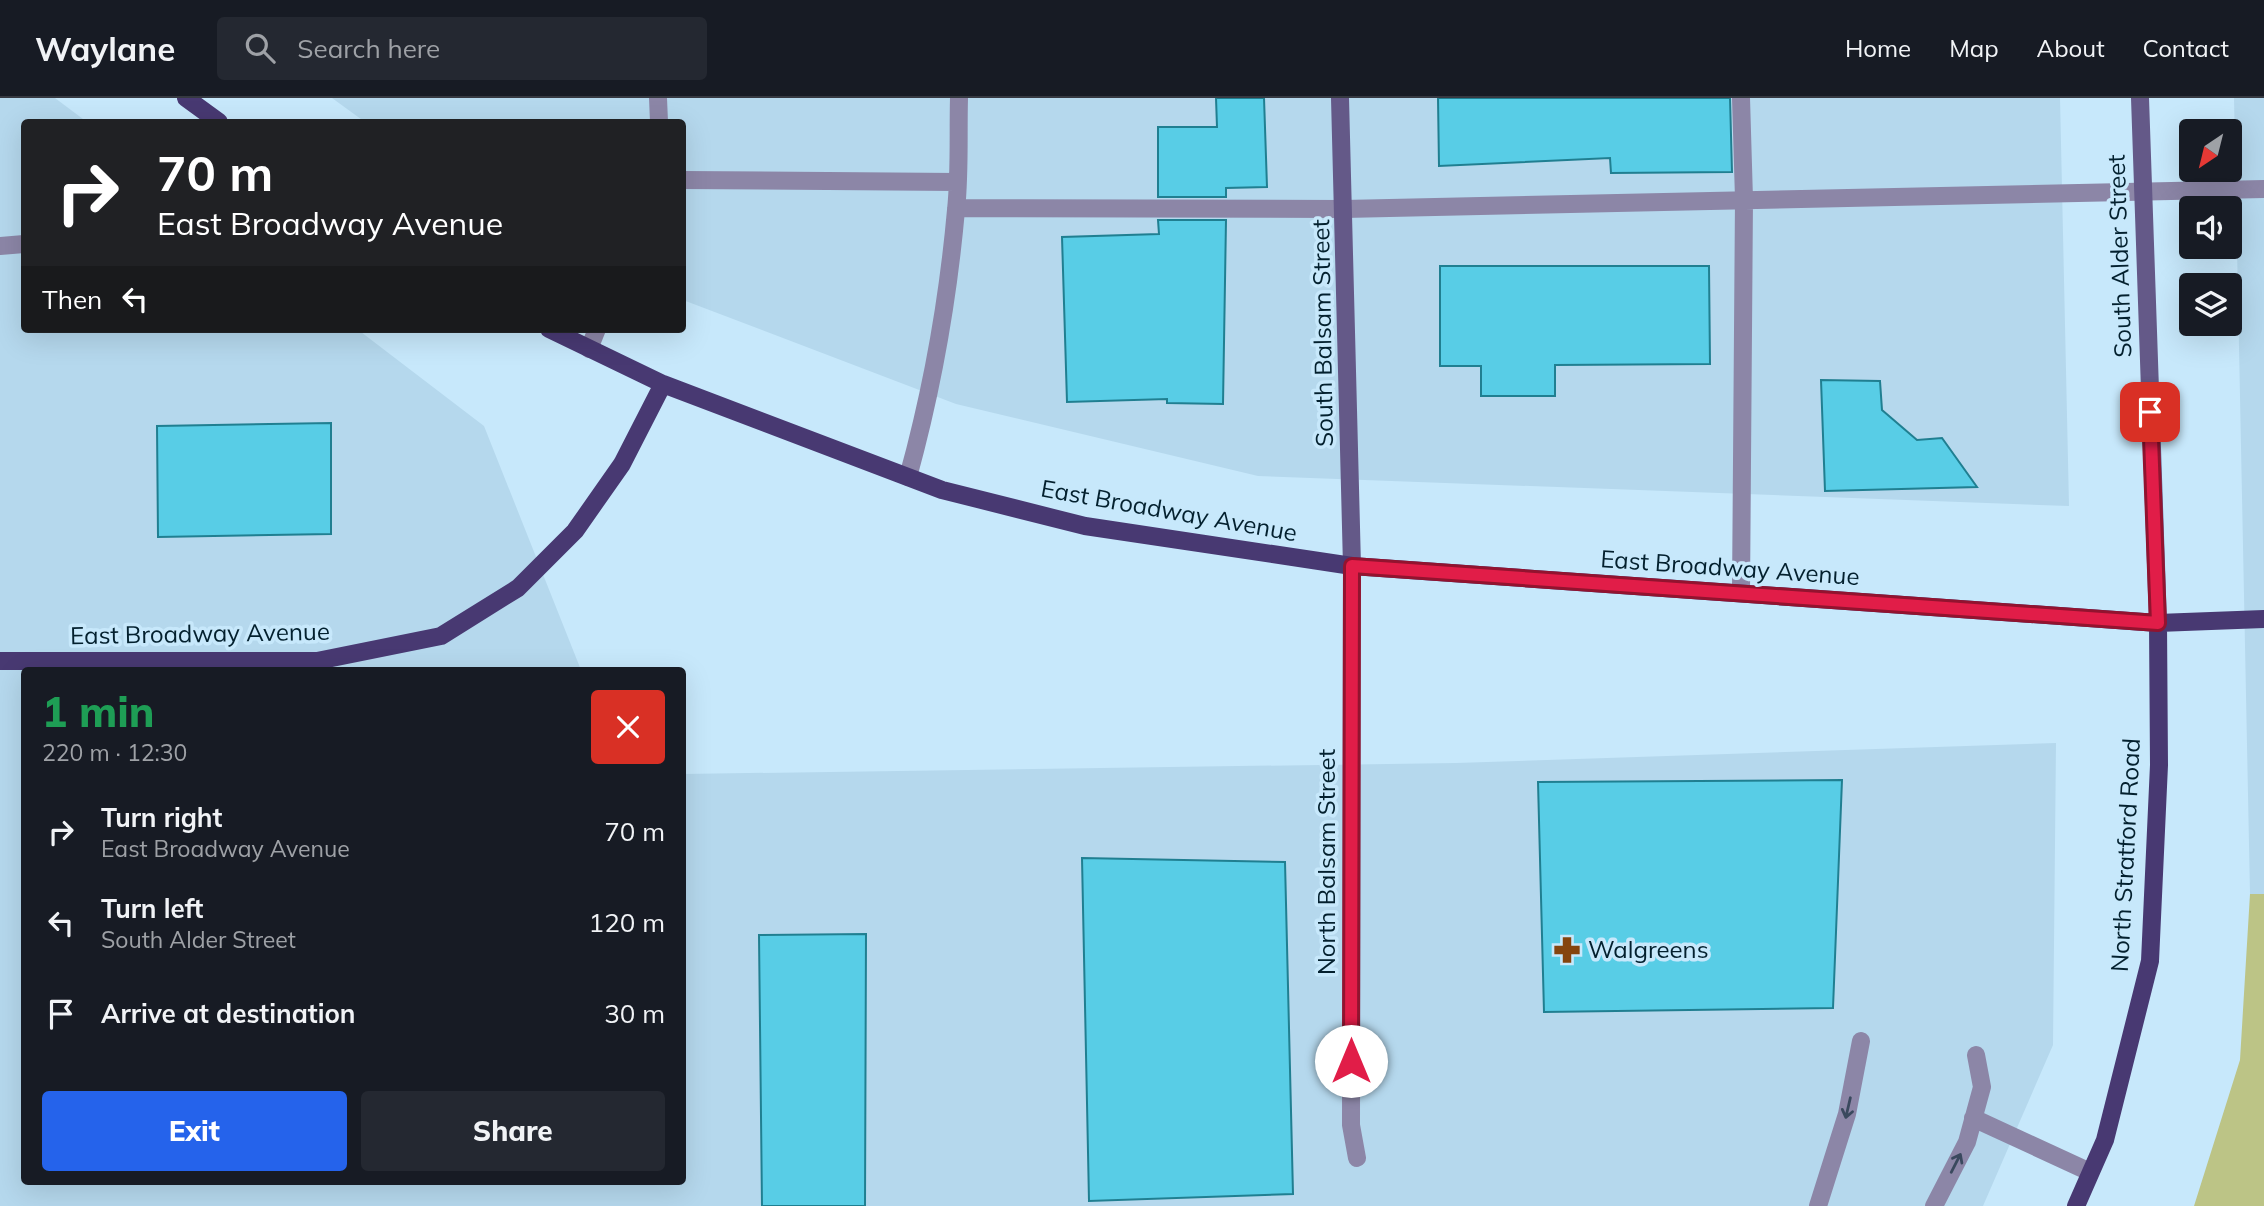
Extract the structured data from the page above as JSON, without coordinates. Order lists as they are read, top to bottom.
{
  "streets": {
    "main road": [
      "South Alder Street",
      "South Balsam Street",
      "East Broadway Avenue",
      "North Stratford Road"
    ],
    "street": ["North Balsam Street"]
  },
  "crossings": [
    ["South Alder Street", "East Broadway Avenue"],
    ["South Alder Street", "North Stratford Road"],
    ["South Balsam Street", "East Broadway Avenue"],
    ["South Balsam Street", "North Balsam Street"],
    ["East Broadway Avenue", "North Stratford Road"],
    ["East Broadway Avenue", "North Balsam Street"]
  ],
  "places": {
    "pharmacy": ["Walgreens"]
  },
  "north": "bottom left",
  "page": {
    "header": "Waylane",
    "search": "Search here",
    "nav": [
      "Home",
      "Map",
      "About",
      "Contact"
    ],
    "turn": ["70 m", "East Broadway Avenue"],
    "then": "Then",
    "heading": ["1 min", "220 m · 12:30"],
    "list": [
      {
        "name": "Turn right",
        "note": "East Broadway Avenue",
        "value": "70 m"
      },
      {
        "name": "Turn left",
        "note": "South Alder Street",
        "value": "120 m"
      },
      {
        "name": "Arrive at destination",
        "value": "30 m"
      }
    ],
    "buttons": ["Exit", "Share"]
  }
}
